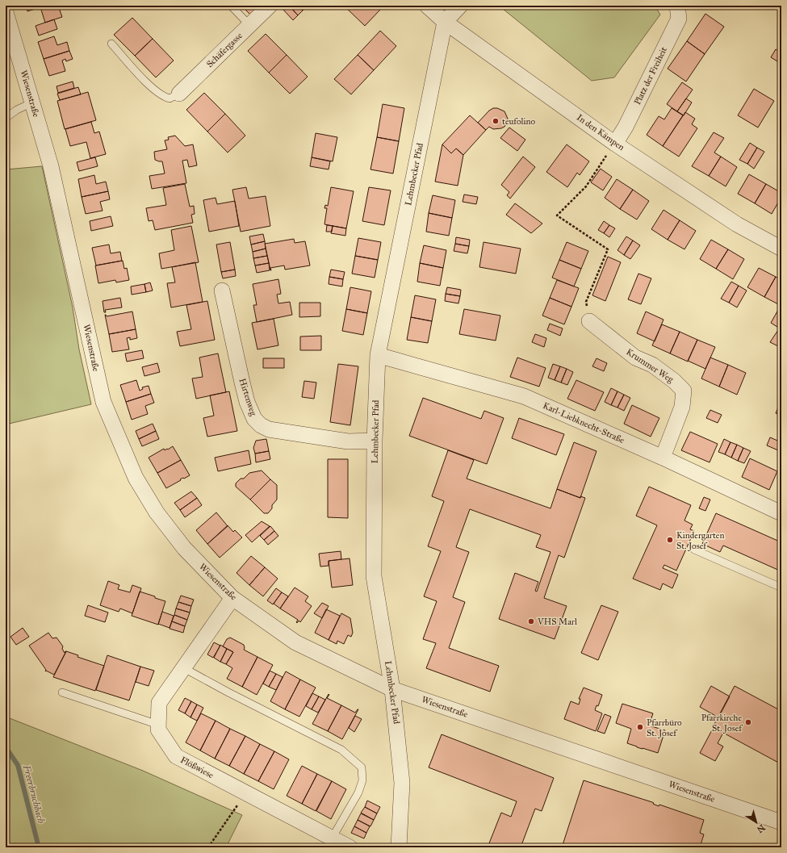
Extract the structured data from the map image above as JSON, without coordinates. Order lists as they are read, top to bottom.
{
  "streets": {
    "street": [
      "Schäfergasse",
      "Platz der Freiheit",
      "Wiesenstraße",
      "In den Kämpen",
      "Lehmbecker Pfad",
      "Krummer Weg",
      "Hirtenweg",
      "Karl-Liebknecht-Straße",
      "Flößwiese"
    ]
  },
  "crossings": [
    ["Platz der Freiheit", "In den Kämpen"],
    ["Wiesenstraße", "Lehmbecker Pfad"],
    ["Wiesenstraße", "Flößwiese"],
    ["In den Kämpen", "Lehmbecker Pfad"],
    ["Lehmbecker Pfad", "Hirtenweg"],
    ["Lehmbecker Pfad", "Karl-Liebknecht-Straße"],
    ["Krummer Weg", "Karl-Liebknecht-Straße"]
  ],
  "water": ["Freerbruchbach"],
  "places": [
    "teufolino",
    "Kindergarten St. Josef",
    "VHS Marl",
    "Pfarrkirche St. Josef",
    "Pfarrbüro St. Josef"
  ],
  "north": "bottom right"
}
